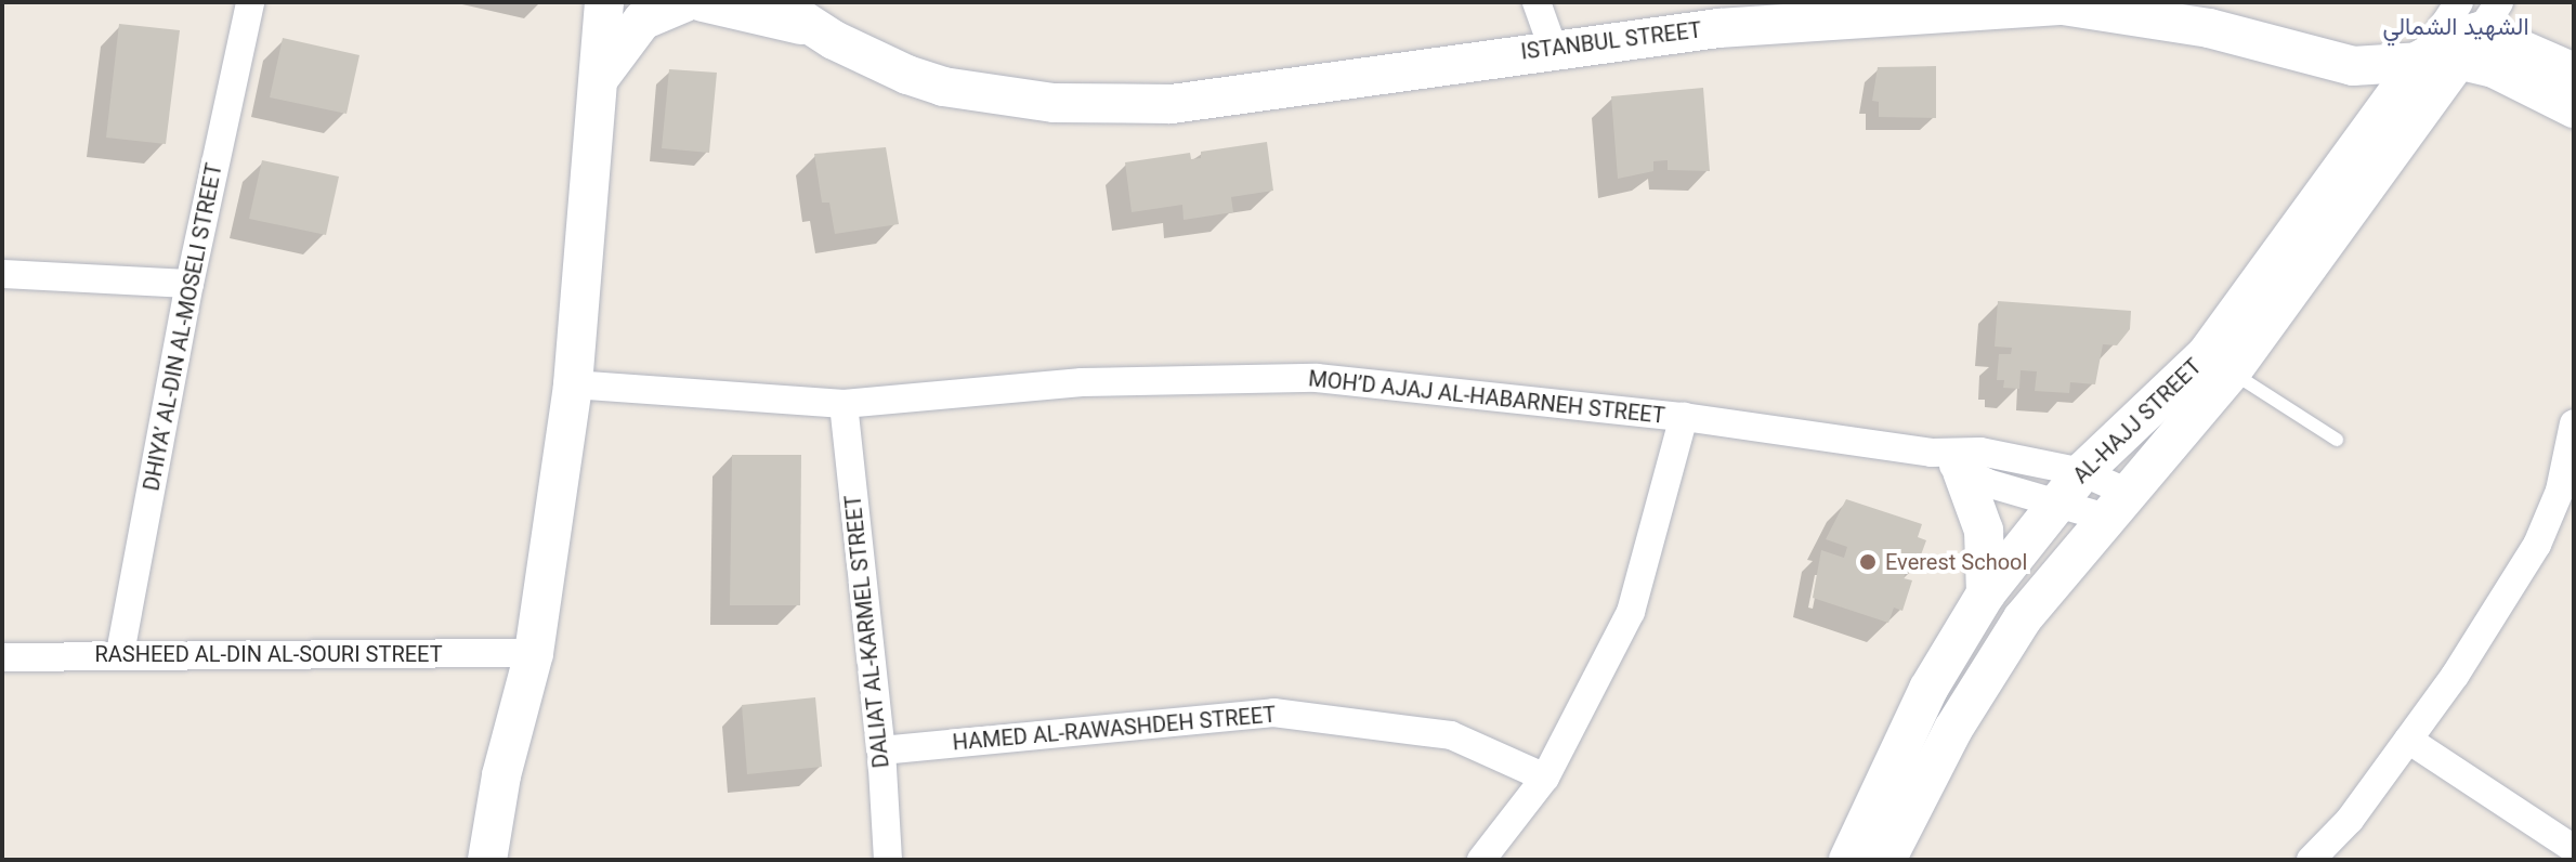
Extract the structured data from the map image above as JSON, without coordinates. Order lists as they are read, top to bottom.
{
  "streets": {
    "street": [
      "ISTANBUL STREET",
      "DHIYA’ AL-DIN AL-MOSELI STREET",
      "MOH’D AJAJ AL-HABARNEH STREET",
      "AL-HAJJ STREET",
      "DALIAT AL-KARMEL STREET",
      "RASHEED AL-DIN AL-SOURI STREET",
      "HAMED AL-RAWASHDEH STREET"
    ]
  },
  "crossings": [
    ["ISTANBUL STREET", "AL-HAJJ STREET"],
    ["DHIYA’ AL-DIN AL-MOSELI STREET", "RASHEED AL-DIN AL-SOURI STREET"],
    ["MOH’D AJAJ AL-HABARNEH STREET", "AL-HAJJ STREET"],
    ["MOH’D AJAJ AL-HABARNEH STREET", "DALIAT AL-KARMEL STREET"],
    ["DALIAT AL-KARMEL STREET", "HAMED AL-RAWASHDEH STREET"]
  ],
  "districts": ["الشهيد الشمالي"],
  "places": ["Everest School"]
}
